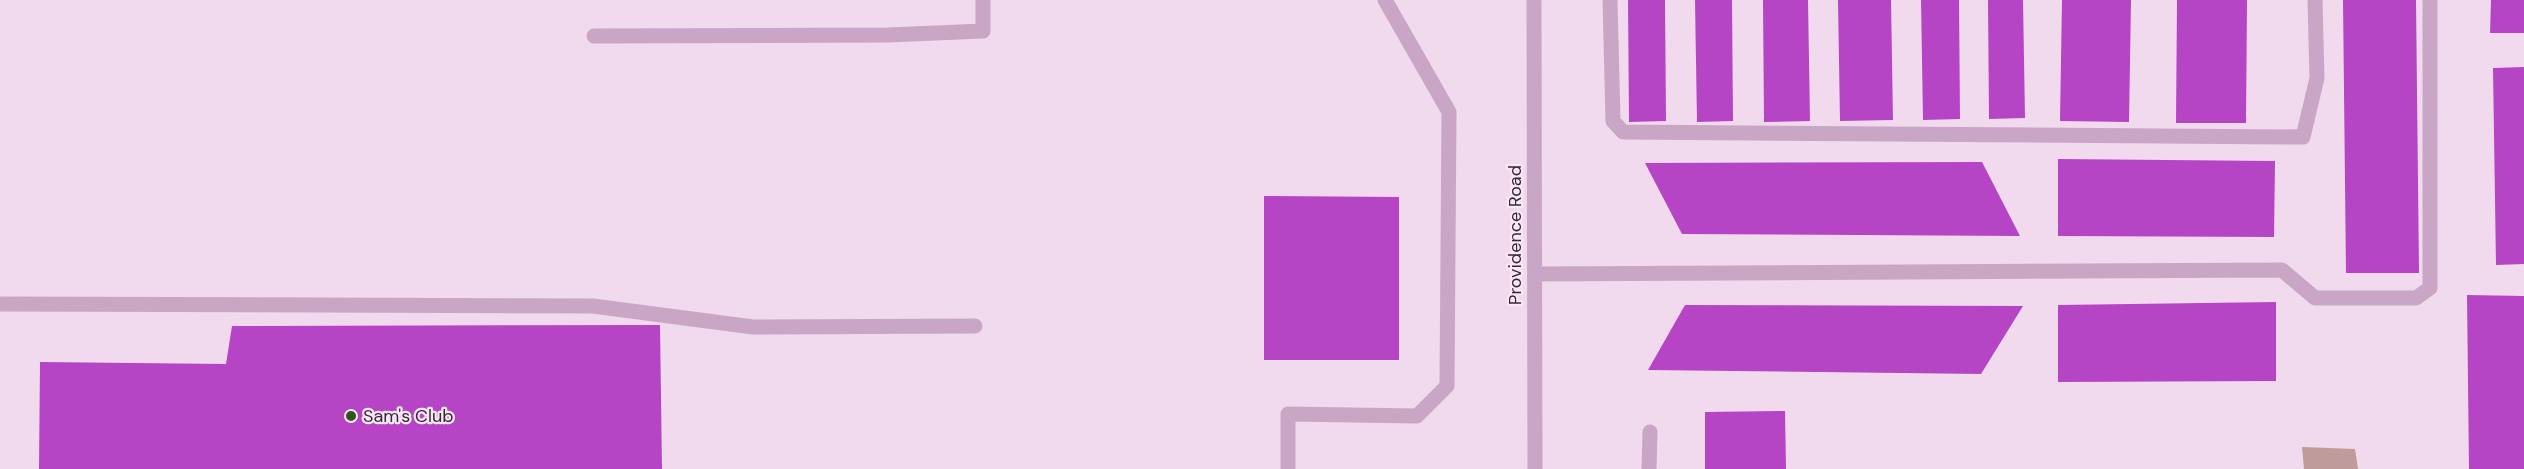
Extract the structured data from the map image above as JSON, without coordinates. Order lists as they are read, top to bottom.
{
  "streets": {
    "street": ["Providence Road"]
  },
  "places": ["Sam's Club"]
}
